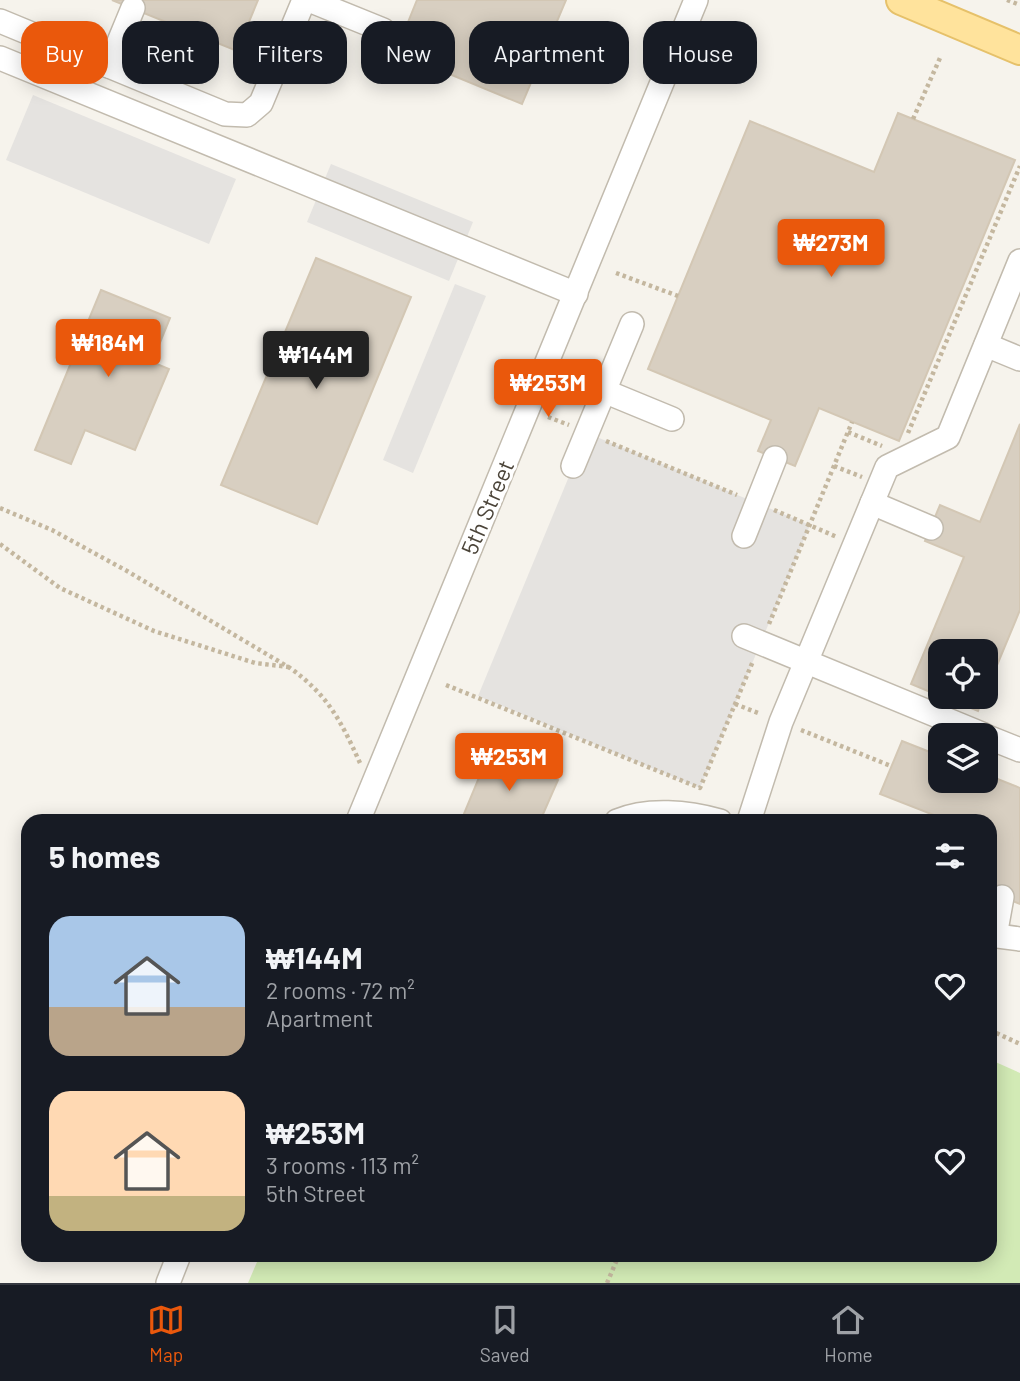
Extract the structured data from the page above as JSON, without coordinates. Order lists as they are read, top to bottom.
{
  "streets": {
    "street": ["5th Street"]
  },
  "page": {
    "chip": [
      "Buy",
      "Rent",
      "Filters",
      "New",
      "Apartment",
      "House"
    ],
    "price": [
      "₩273M",
      "₩184M",
      "₩144M",
      "₩253M",
      "₩253M"
    ],
    "heading": "5 homes",
    "list": [
      {
        "name": "₩144M",
        "note": "2 rooms · 72 m² · Apartment"
      },
      {
        "name": "₩253M",
        "note": "3 rooms · 113 m² · 5th Street"
      }
    ],
    "tabs": ["Map", "Saved", "Home"]
  }
}
